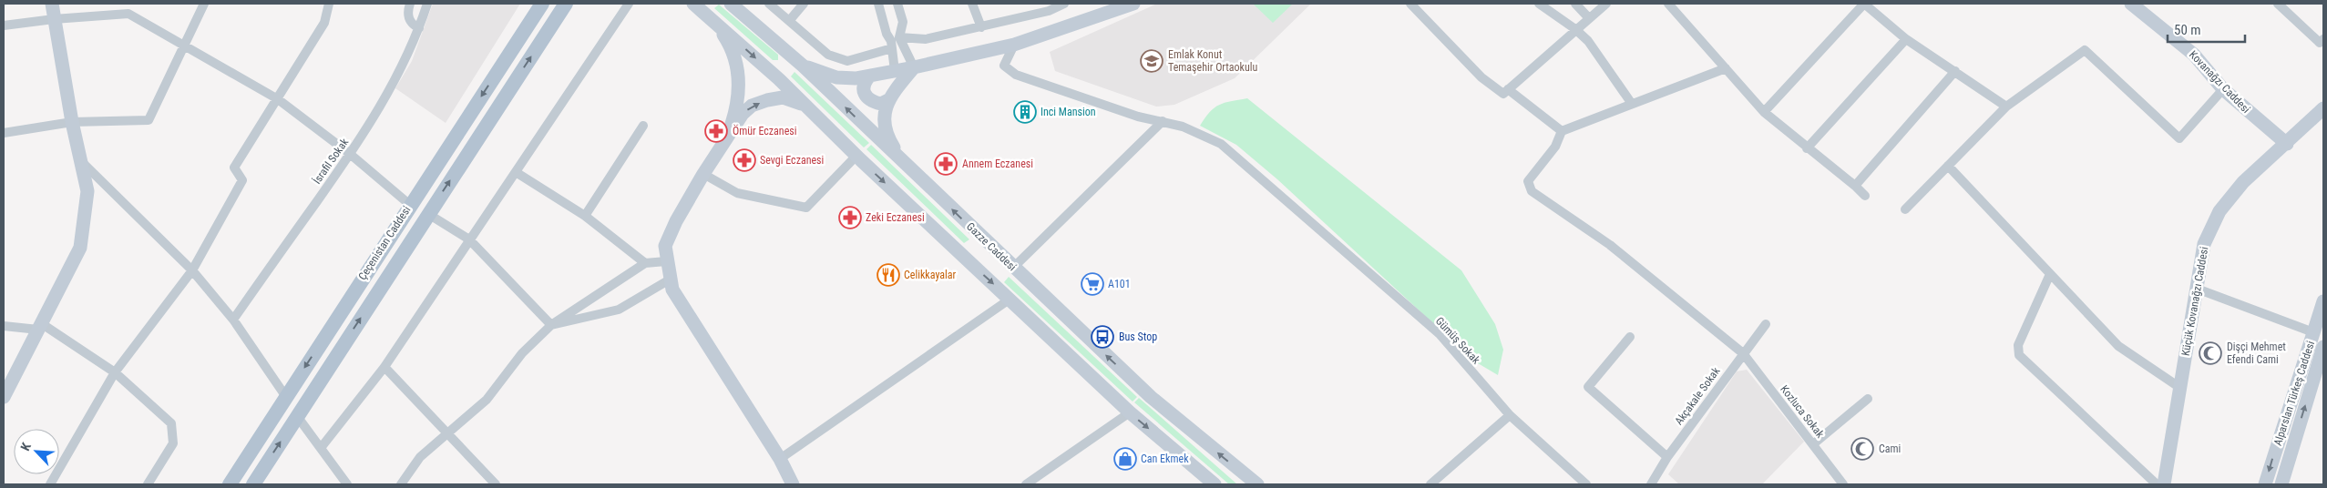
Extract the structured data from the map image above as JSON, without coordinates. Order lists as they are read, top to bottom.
{
  "streets": {
    "main road": [
      "Kovanağzı Caddesi",
      "Çeçenistan Caddesi",
      "Gazze Caddesi",
      "Küçük Kovanağzı Caddesi",
      "Alparslan Türkeş Caddesi"
    ],
    "street": [
      "İsrafil Sokak",
      "Gümüş Sokak",
      "Akçakale Sokak",
      "Kozluca Sokak"
    ]
  },
  "crossings": [
    ["Kovanağzı Caddesi", "Küçük Kovanağzı Caddesi"],
    ["Akçakale Sokak", "Kozluca Sokak"]
  ],
  "places": {
    "school or university": ["Emlak Konut Temaşehir Ortaokulu"],
    "building": ["Inci Mansion"],
    "pharmacy": [
      "Ömür Eczanesi",
      "Sevgi Eczanesi",
      "Annem Eczanesi",
      "Zeki Eczanesi"
    ],
    "restaurant": ["Celikkayalar"],
    "supermarket": ["A101"],
    "bus stop": ["Bus Stop"],
    "mosque": ["Dişçi Mehmet Efendi Cami", "Cami"],
    "shop": ["Can Ekmek"]
  },
  "scale_bar": "50 m",
  "north": "top left"
}
